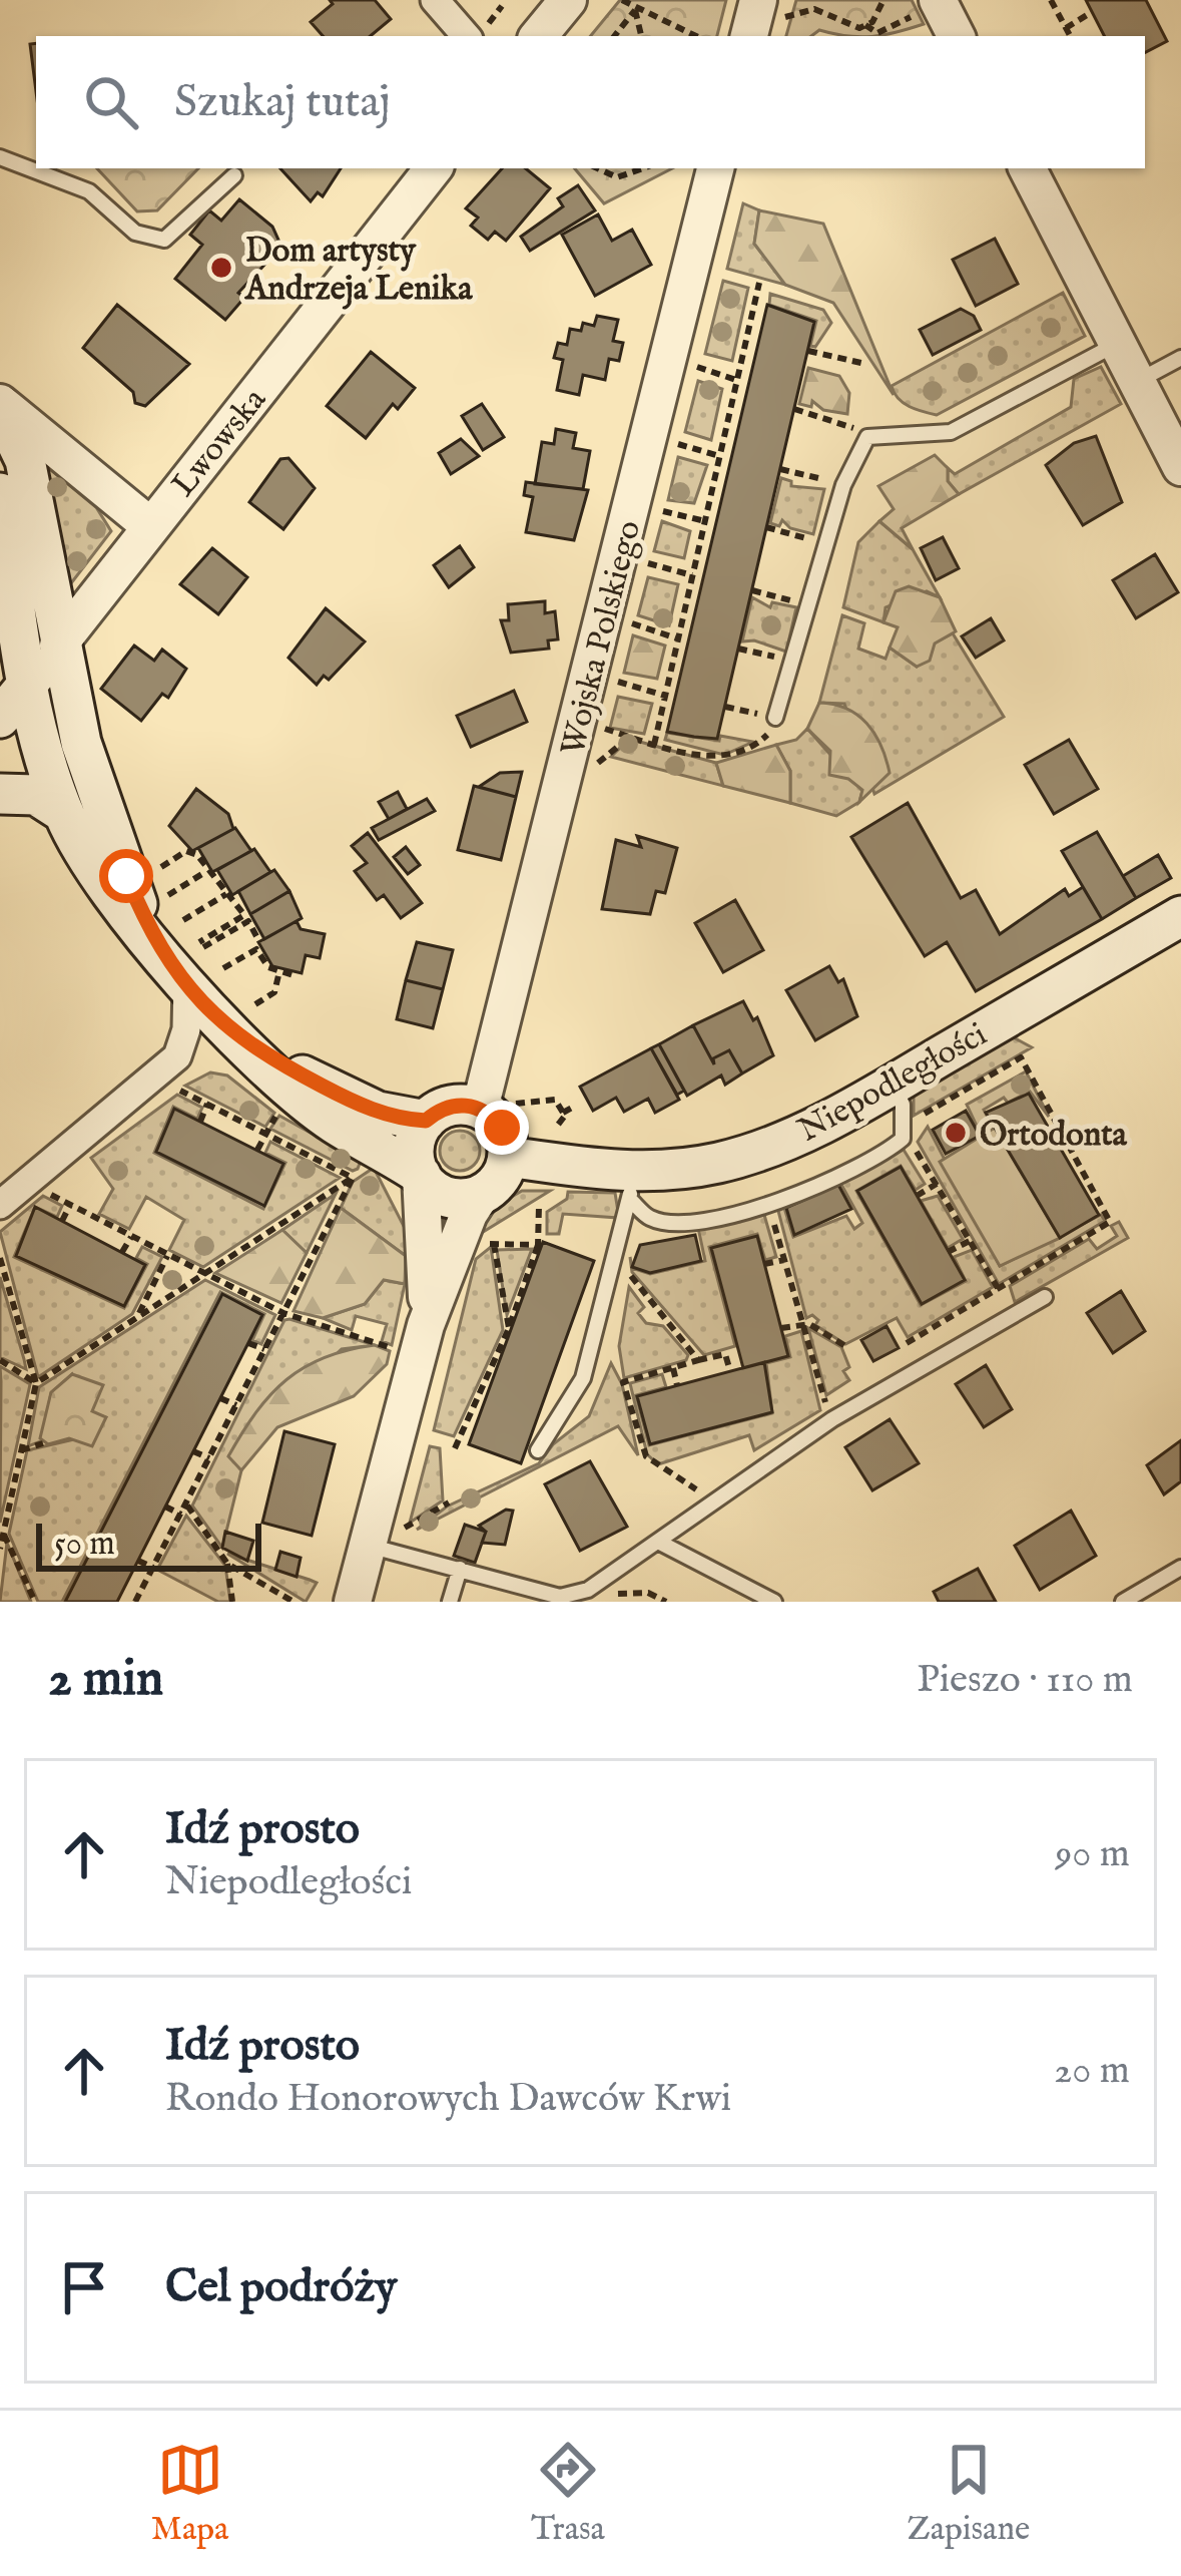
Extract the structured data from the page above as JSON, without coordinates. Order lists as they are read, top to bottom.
{
  "streets": {
    "main road": ["Lwowska", "Niepodległości"],
    "street": ["Wojska Polskiego"]
  },
  "crossings": [
    ["Wojska Polskiego", "Niepodległości"]
  ],
  "places": ["Dom artysty Andrzeja Lenika", "Ortodonta"],
  "scale_bar": "50 m",
  "page": {
    "search": "Szukaj tutaj",
    "scale": "50 m",
    "heading": ["2 min", "Pieszo · 110 m"],
    "list": [
      ["Idź prosto", "Niepodległości", "90 m"],
      ["Idź prosto", "Rondo Honorowych Dawców Krwi", "20 m"],
      "Cel podróży"
    ],
    "nav": ["Mapa", "Trasa", "Zapisane"]
  }
}
